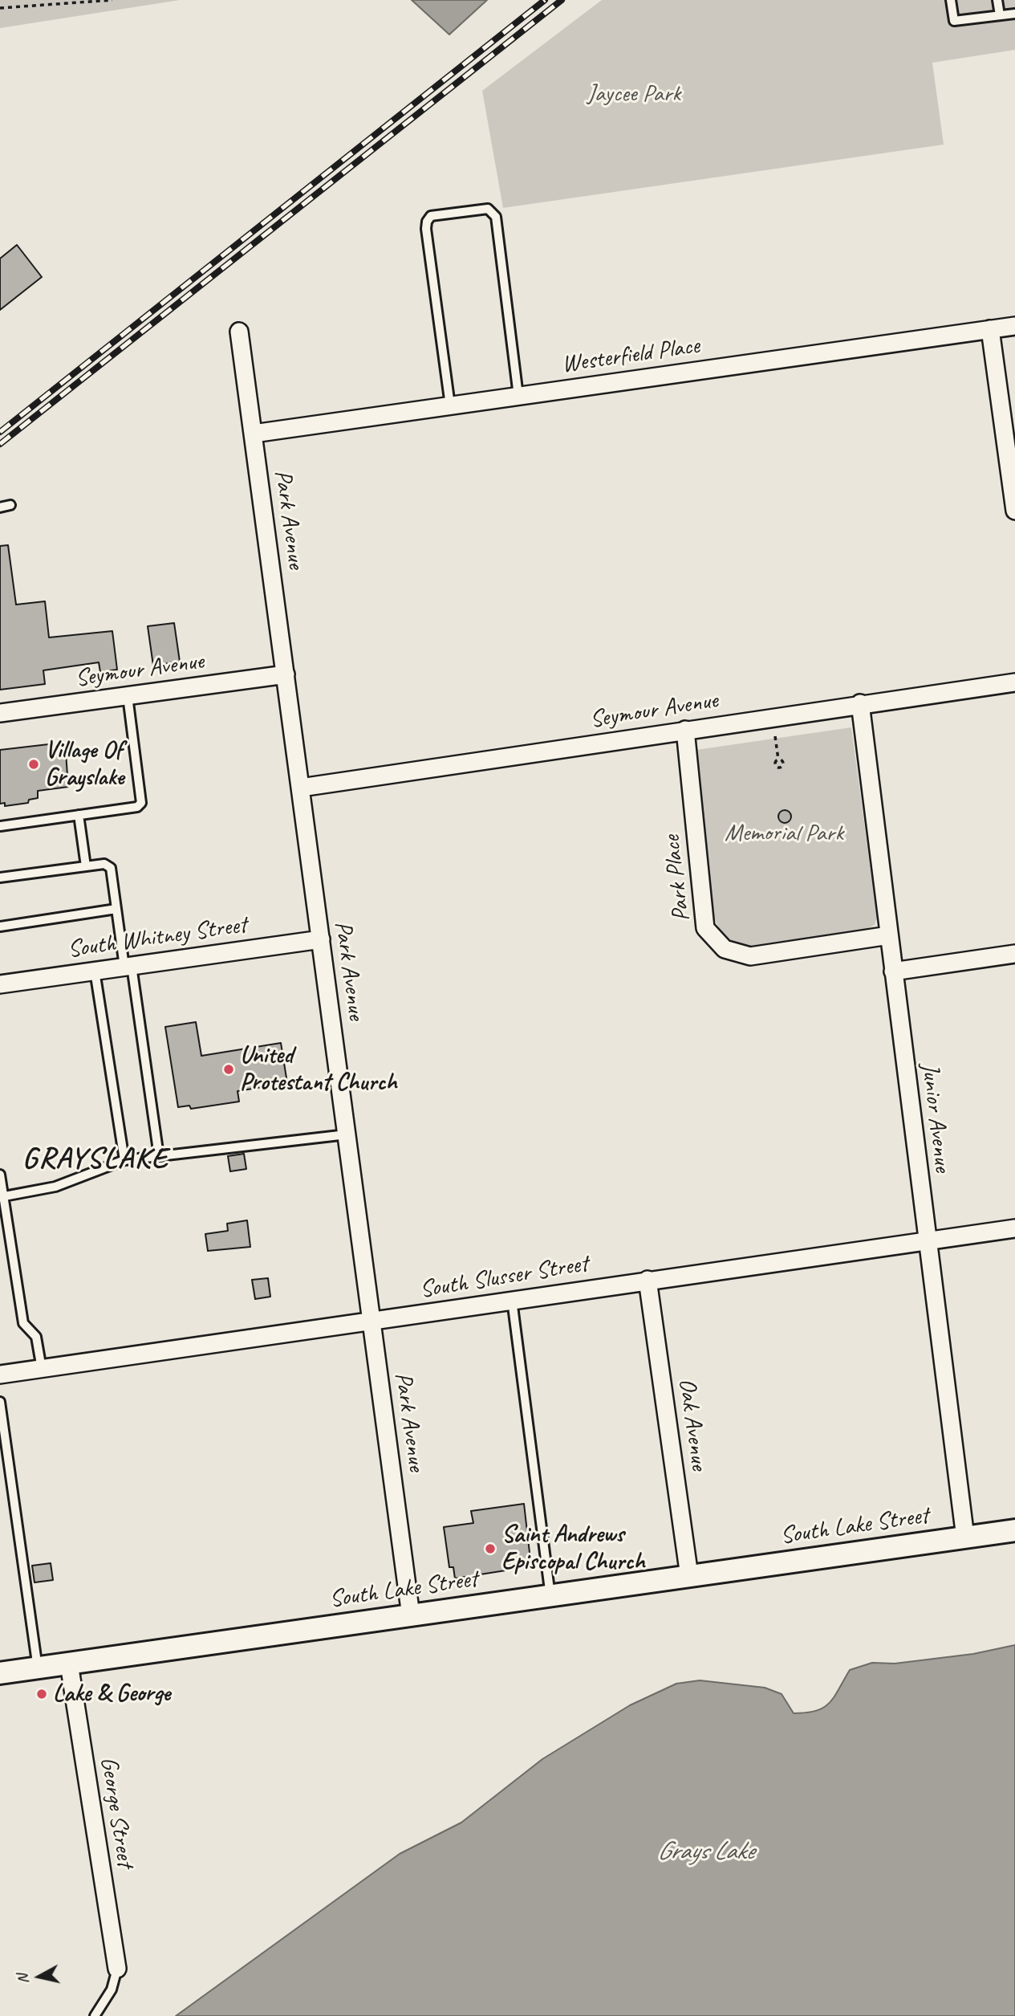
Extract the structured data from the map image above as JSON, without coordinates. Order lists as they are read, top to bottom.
{
  "streets": {
    "street": [
      "Westerfield Place",
      "Park Avenue",
      "Seymour Avenue",
      "Park Place",
      "South Whitney Street",
      "Junior Avenue",
      "South Slusser Street",
      "Oak Avenue",
      "South Lake Street",
      "George Street"
    ]
  },
  "crossings": [
    ["Westerfield Place", "Park Avenue"],
    ["Park Avenue", "Seymour Avenue"],
    ["Park Avenue", "South Whitney Street"],
    ["Park Avenue", "South Slusser Street"],
    ["Park Avenue", "South Lake Street"],
    ["Seymour Avenue", "Park Place"],
    ["Seymour Avenue", "Junior Avenue"],
    ["Park Place", "Junior Avenue"],
    ["Junior Avenue", "South Slusser Street"],
    ["Junior Avenue", "South Lake Street"],
    ["South Slusser Street", "Oak Avenue"],
    ["Oak Avenue", "South Lake Street"],
    ["South Lake Street", "George Street"]
  ],
  "districts": ["GRAYSLAKE"],
  "water": ["Grays Lake"],
  "parks": ["Jaycee Park", "Memorial Park"],
  "places": [
    "Village Of Grayslake",
    "United Protestant Church",
    "Saint Andrews Episcopal Church",
    "Lake & George"
  ],
  "north": "left"
}
